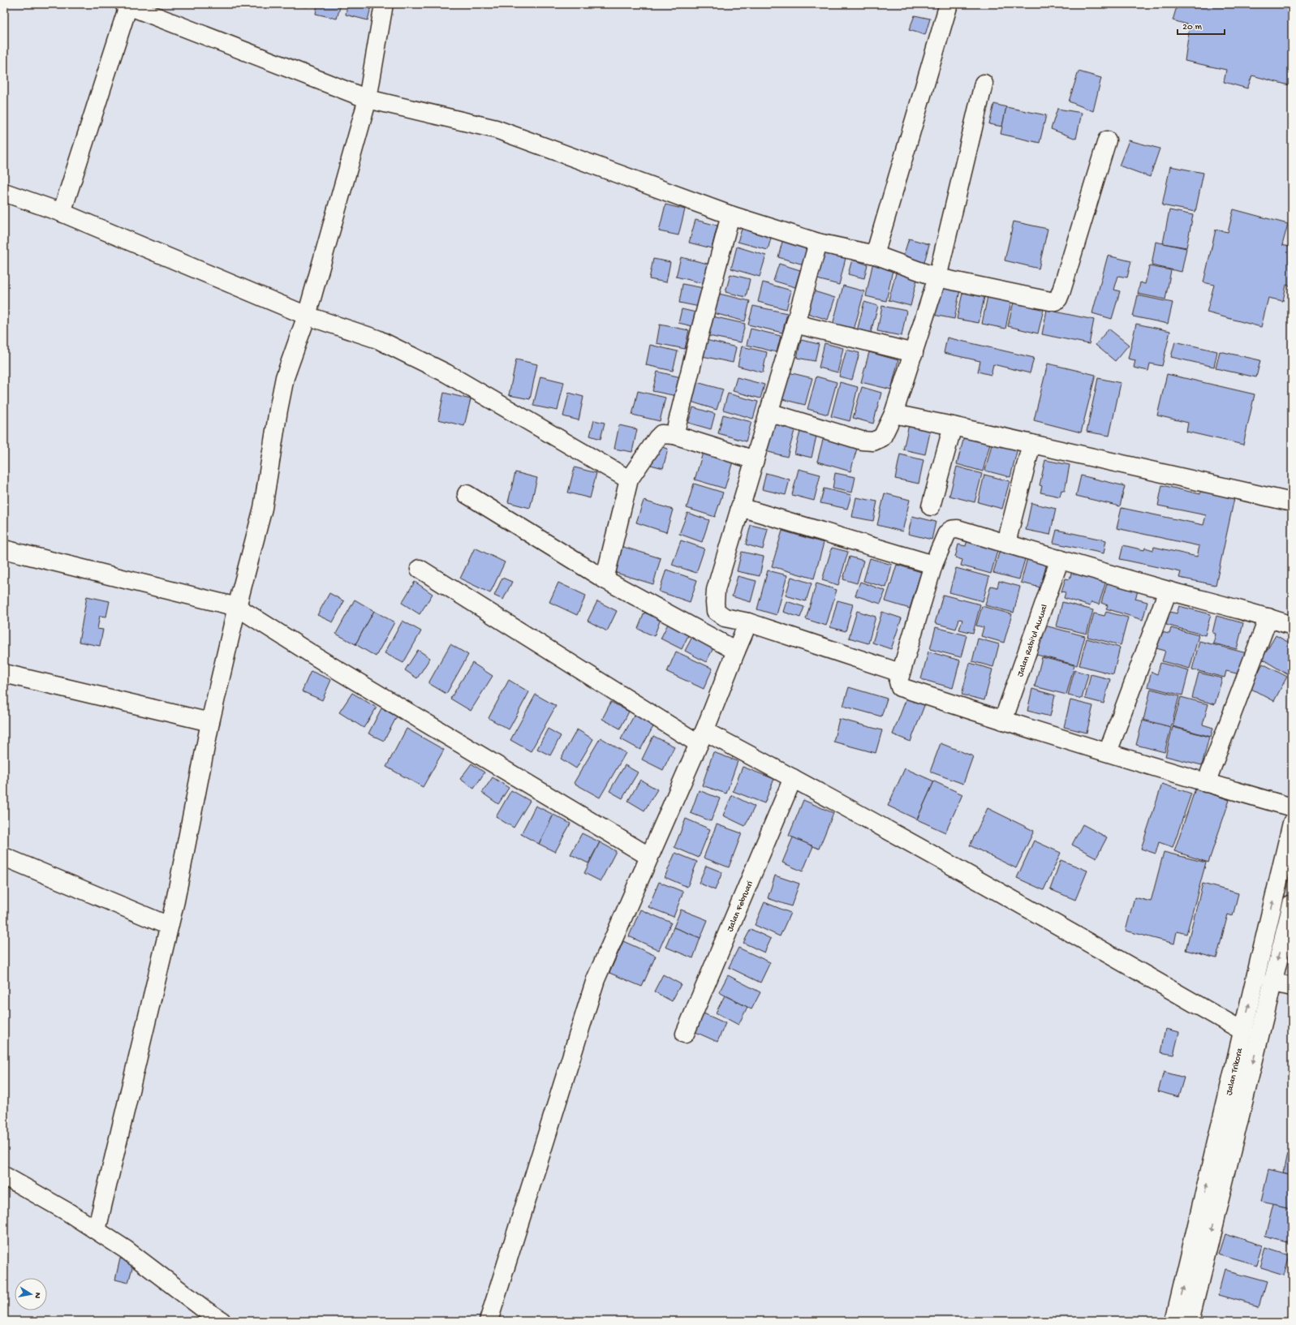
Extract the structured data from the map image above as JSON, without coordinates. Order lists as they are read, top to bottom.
{
  "streets": {
    "street": ["Jalan Rabi'ul Awwal", "Jalan Februari", "Jalan Trikora"]
  },
  "scale_bar": "20 m",
  "north": "right"
}
